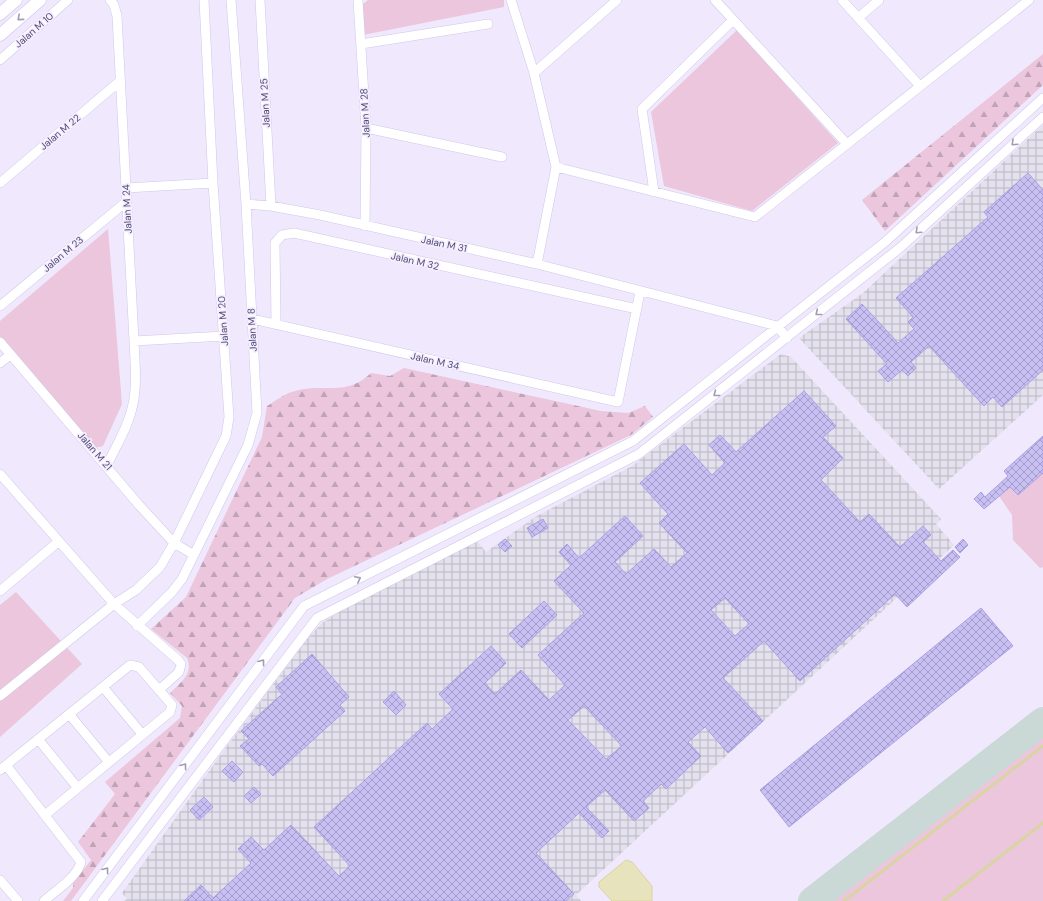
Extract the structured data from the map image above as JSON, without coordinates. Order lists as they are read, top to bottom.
{
  "streets": {
    "street": [
      "Jalan M 10",
      "Jalan M 25",
      "Jalan M 28",
      "Jalan M 22",
      "Jalan M 24",
      "Jalan M 31",
      "Jalan M 23",
      "Jalan M 32",
      "Jalan M 20",
      "Jalan M 8",
      "Jalan M 34",
      "Jalan M 21"
    ]
  },
  "crossings": [
    ["Jalan M 25", "Jalan M 31"],
    ["Jalan M 28", "Jalan M 31"],
    ["Jalan M 22", "Jalan M 24"],
    ["Jalan M 24", "Jalan M 23"],
    ["Jalan M 24", "Jalan M 21"],
    ["Jalan M 31", "Jalan M 8"],
    ["Jalan M 32", "Jalan M 34"],
    ["Jalan M 20", "Jalan M 21"],
    ["Jalan M 8", "Jalan M 34"],
    ["Jalan M 8", "Jalan M 21"]
  ]
}
